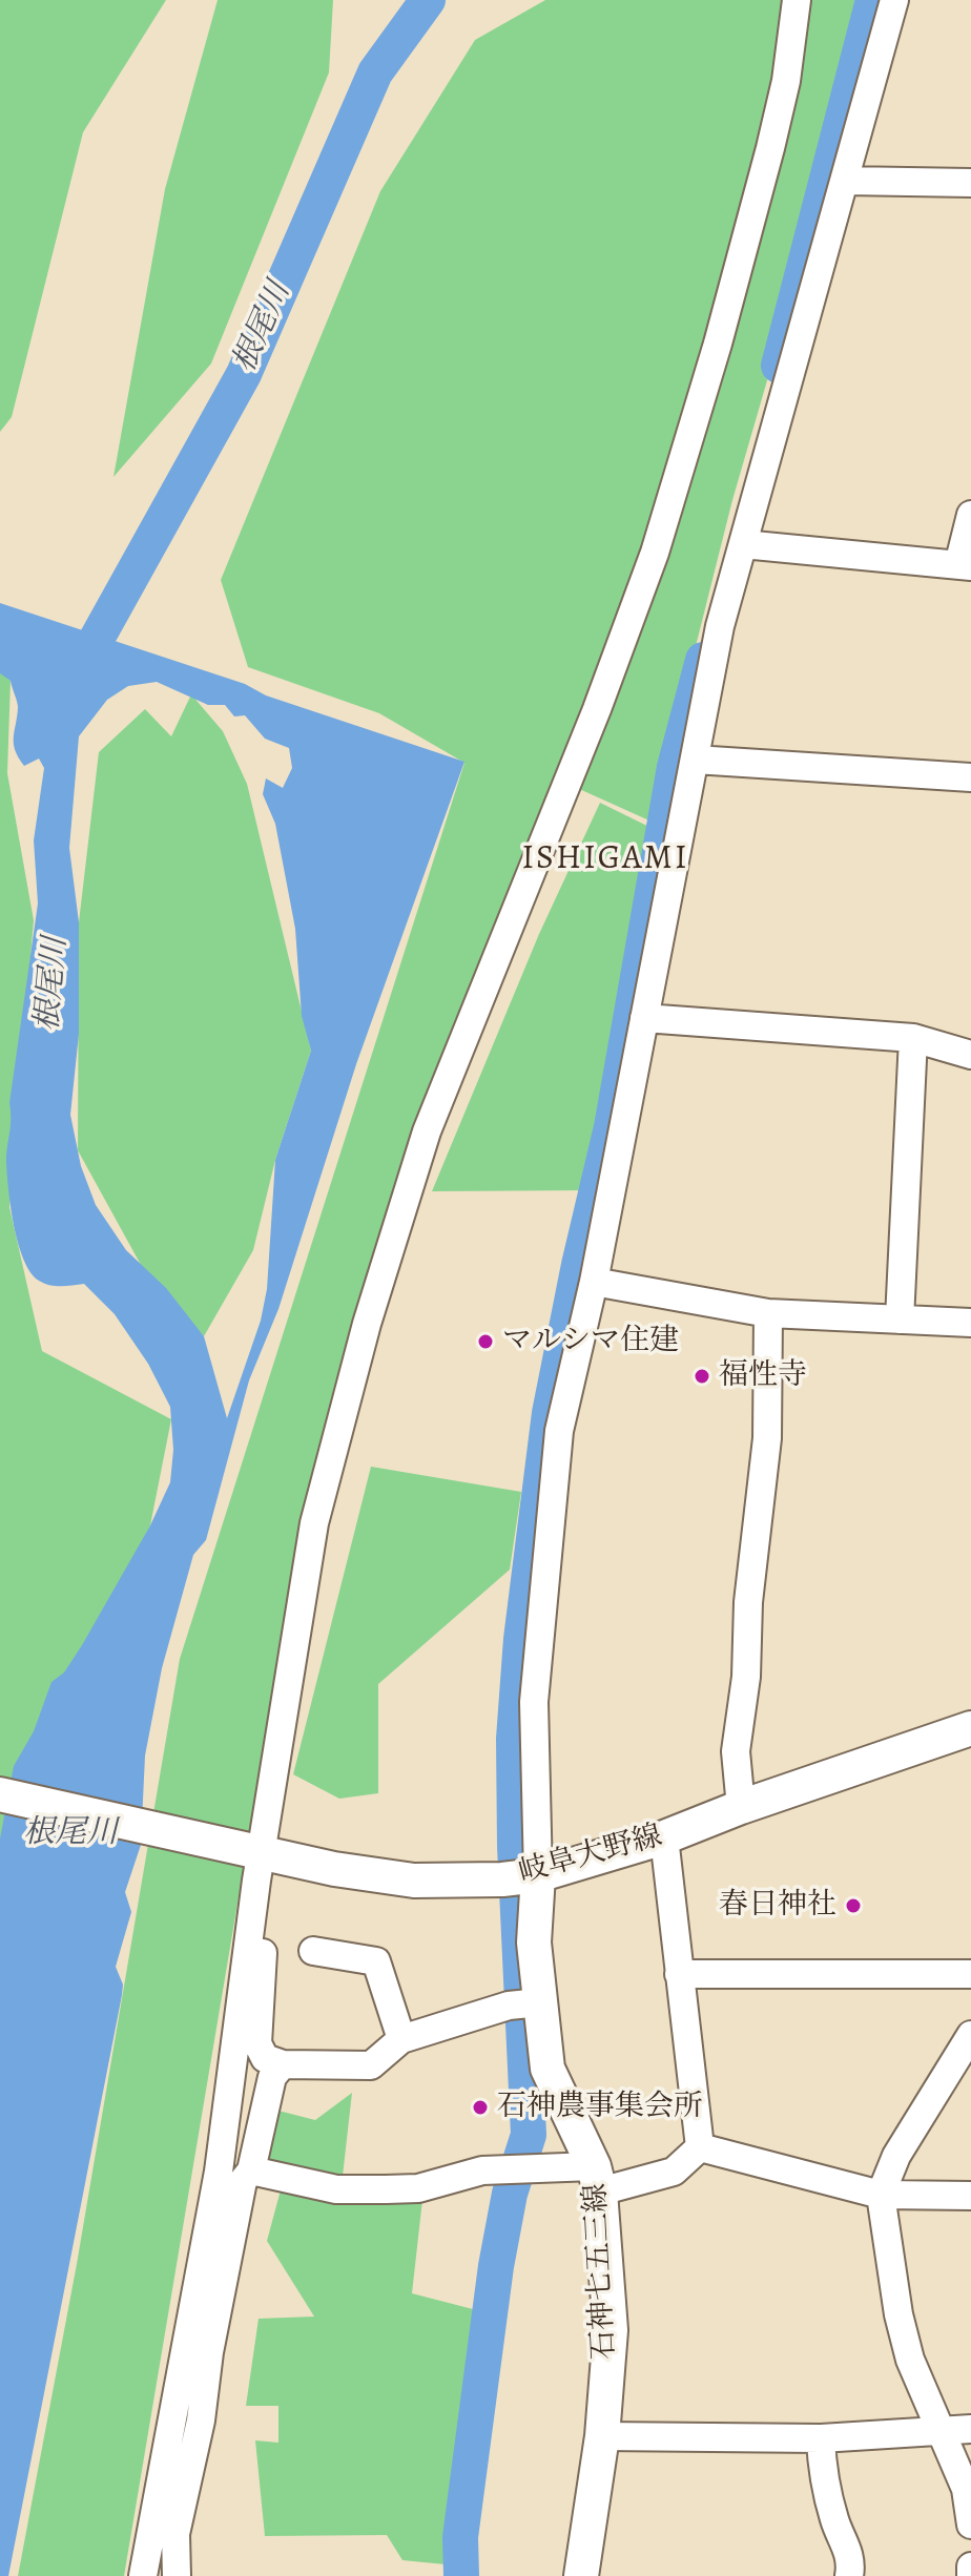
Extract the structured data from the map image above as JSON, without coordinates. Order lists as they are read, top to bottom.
{
  "streets": {
    "main road": ["岐阜大野線", "石神七五三線"]
  },
  "crossings": [
    ["岐阜大野線", "石神七五三線"]
  ],
  "districts": ["ISHIGAMI"],
  "water": ["根尾川"],
  "places": [
    "マルシマ住建",
    "福性寺",
    "春日神社",
    "石神農事集会所"
  ]
}
